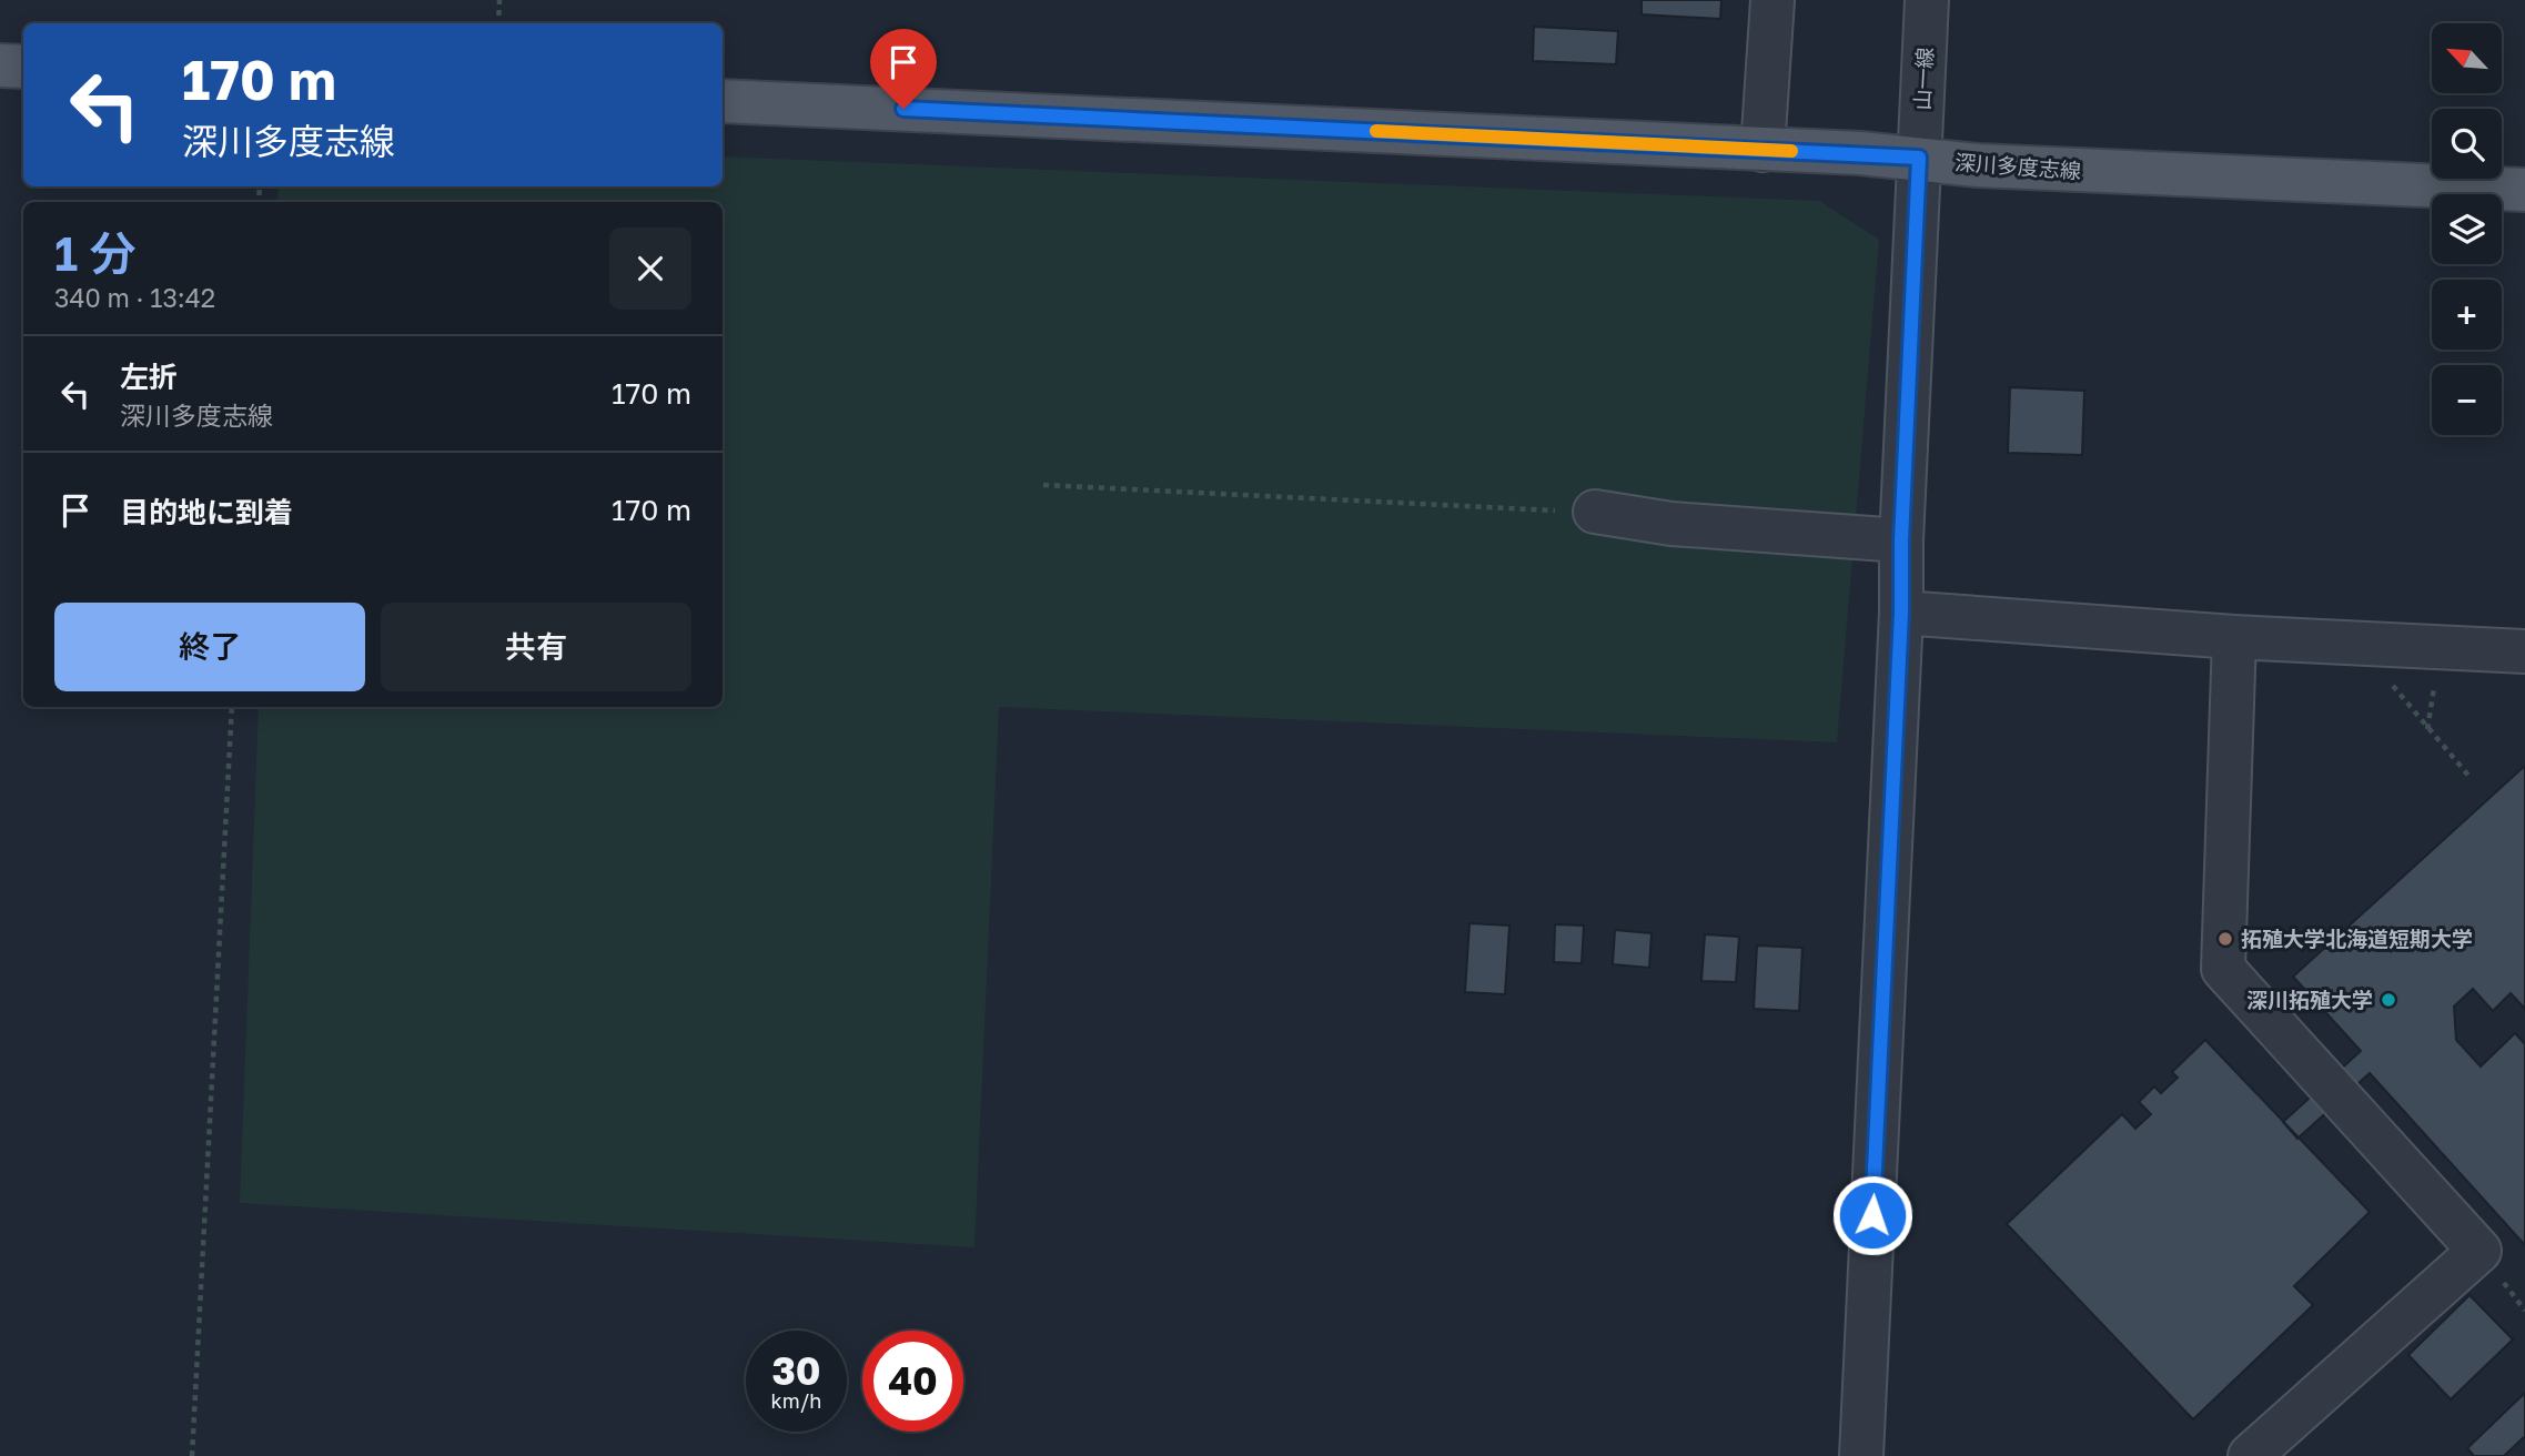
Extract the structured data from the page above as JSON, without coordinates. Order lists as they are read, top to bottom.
{
  "streets": {
    "main road": ["深川多度志線"],
    "street": ["山一線"]
  },
  "crossings": [
    ["山一線", "深川多度志線"]
  ],
  "places": ["拓殖大学北海道短期大学", "深川拓殖大学"],
  "north": "top left",
  "page": {
    "map_buttons": ["+", "−"],
    "turn": ["170 m", "深川多度志線"],
    "heading": ["1 分", "340 m · 13:42"],
    "list": [
      {
        "name": "左折",
        "note": "深川多度志線",
        "value": "170 m"
      },
      {
        "name": "目的地に到着",
        "value": "170 m"
      }
    ],
    "buttons": ["終了", "共有"],
    "speed": "30 km/h",
    "limit": "40"
  }
}
